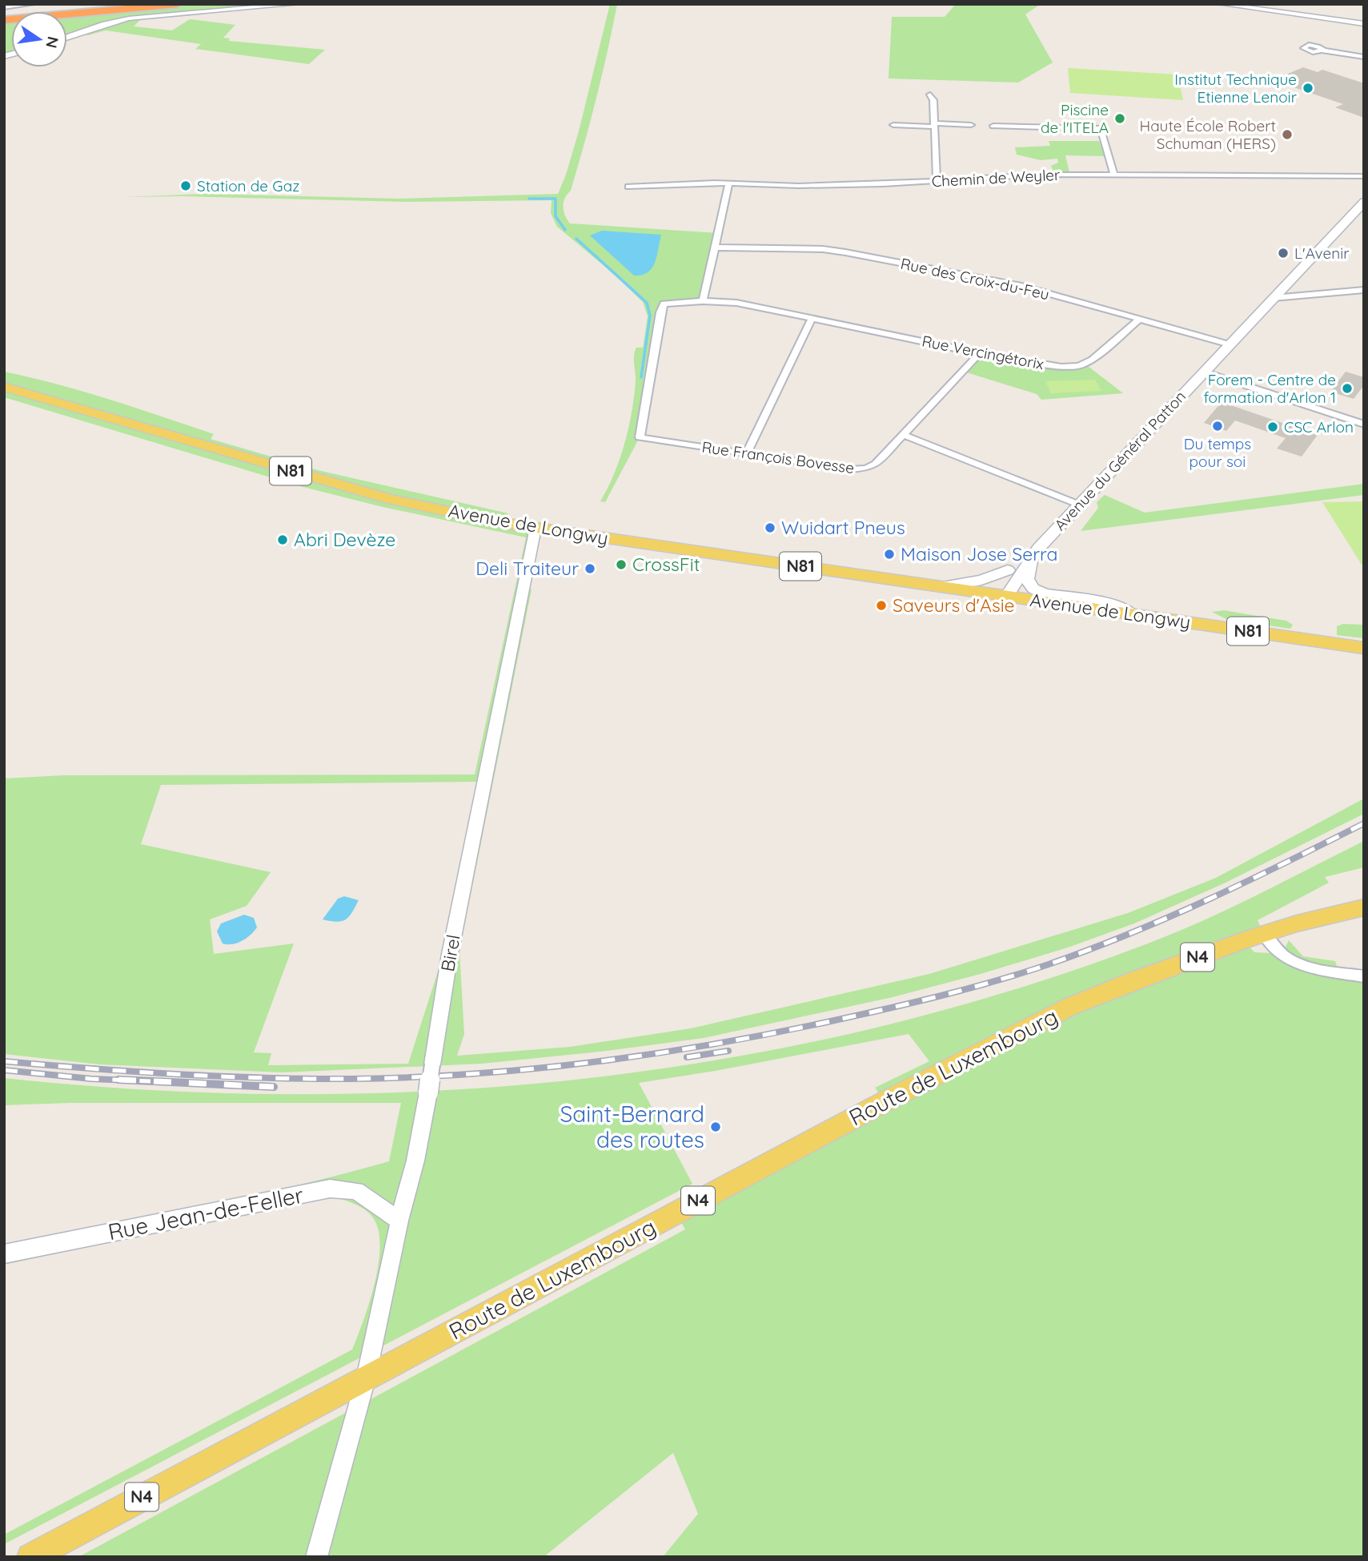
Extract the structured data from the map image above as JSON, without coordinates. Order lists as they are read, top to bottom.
{
  "streets": {
    "main road": [
      "Avenue du Général Patton",
      "N81",
      "Avenue de Longwy",
      "N4",
      "Route de Luxembourg"
    ],
    "street": [
      "Chemin de Weyler",
      "Rue des Croix-du-Feu",
      "Rue Vercingétorix",
      "Rue François Bovesse",
      "Birel",
      "Rue Jean-de-Feller"
    ]
  },
  "crossings": [
    ["Rue des Croix-du-Feu", "Rue Vercingétorix"],
    ["Rue des Croix-du-Feu", "Avenue du Général Patton"],
    ["Rue Vercingétorix", "Rue François Bovesse"],
    ["Avenue du Général Patton", "N81"],
    ["N81", "Avenue de Longwy"],
    ["Avenue de Longwy", "Birel"],
    ["Birel", "Route de Luxembourg"],
    ["Birel", "Rue Jean-de-Feller"]
  ],
  "places": [
    "Institut Technique Etienne Lenoir",
    "Piscine de l'ITELA",
    "Haute École Robert Schuman (HERS)",
    "Station de Gaz",
    "L'Avenir",
    "Forem - Centre de formation d'Arlon 1",
    "Du temps pour soi",
    "CSC Arlon",
    "Wuidart Pneus",
    "Abri Devèze",
    "Maison Jose Serra",
    "CrossFit",
    "Deli Traiteur",
    "Saveurs d'Asie",
    "Saint-Bernard des routes"
  ],
  "north": "right"
}
